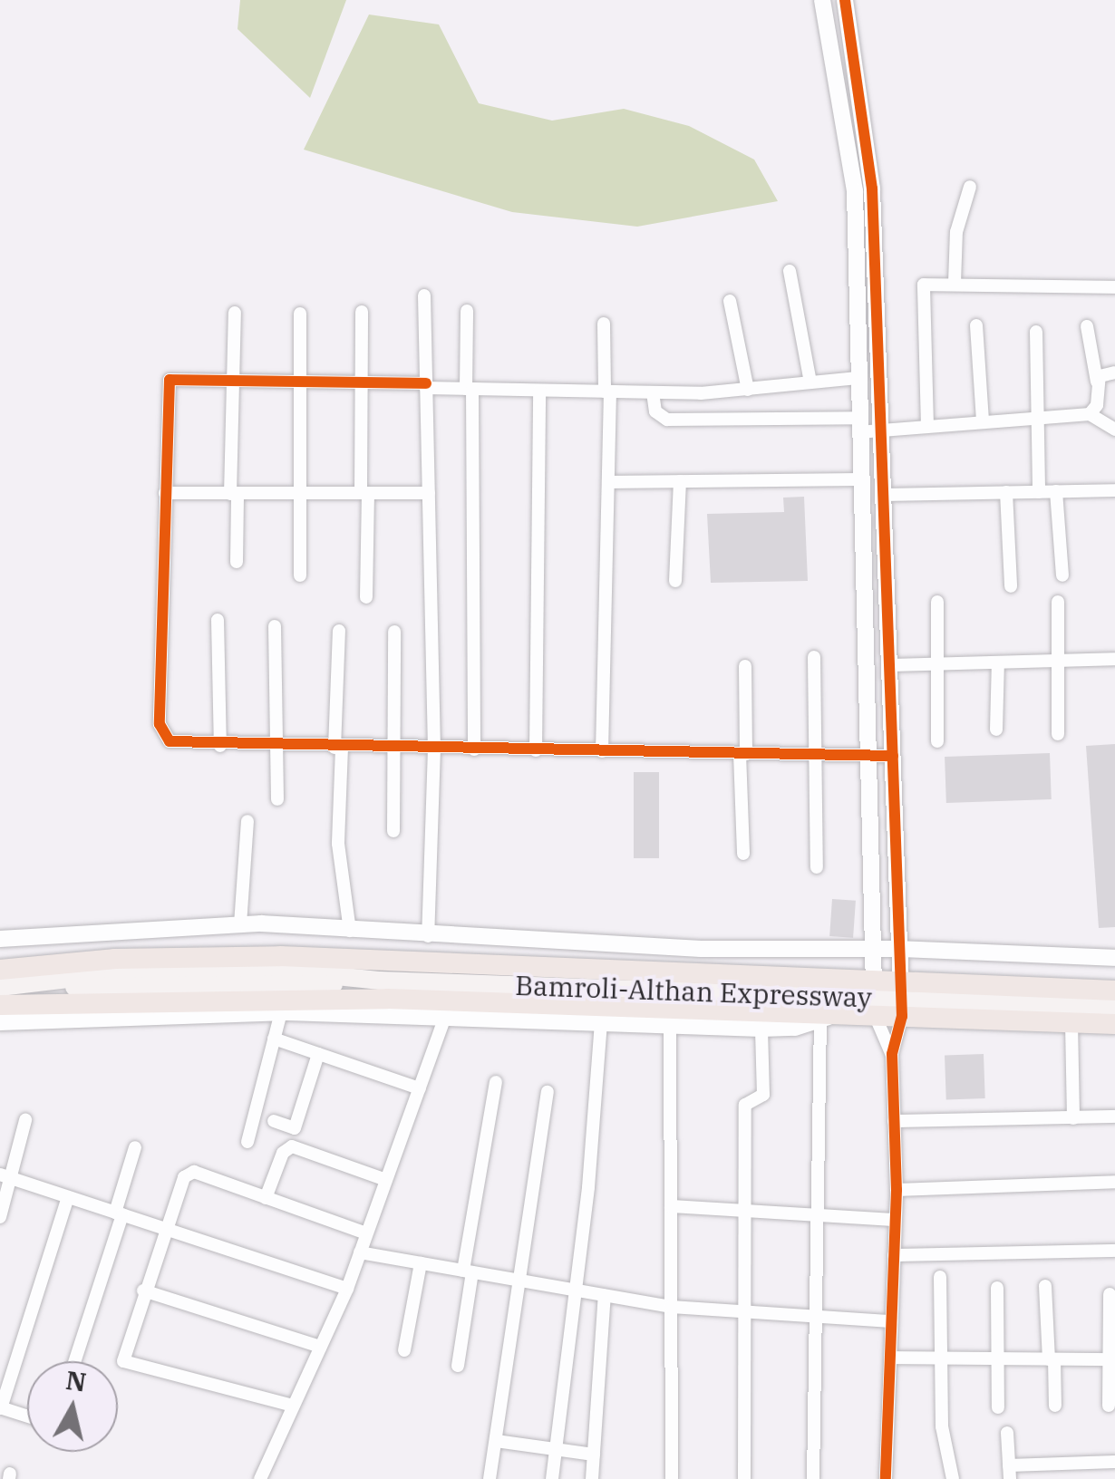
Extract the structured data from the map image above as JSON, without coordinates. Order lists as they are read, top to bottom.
{
  "streets": {
    "main road": ["Bamroli-Althan Expressway"]
  },
  "north": "top"
}
